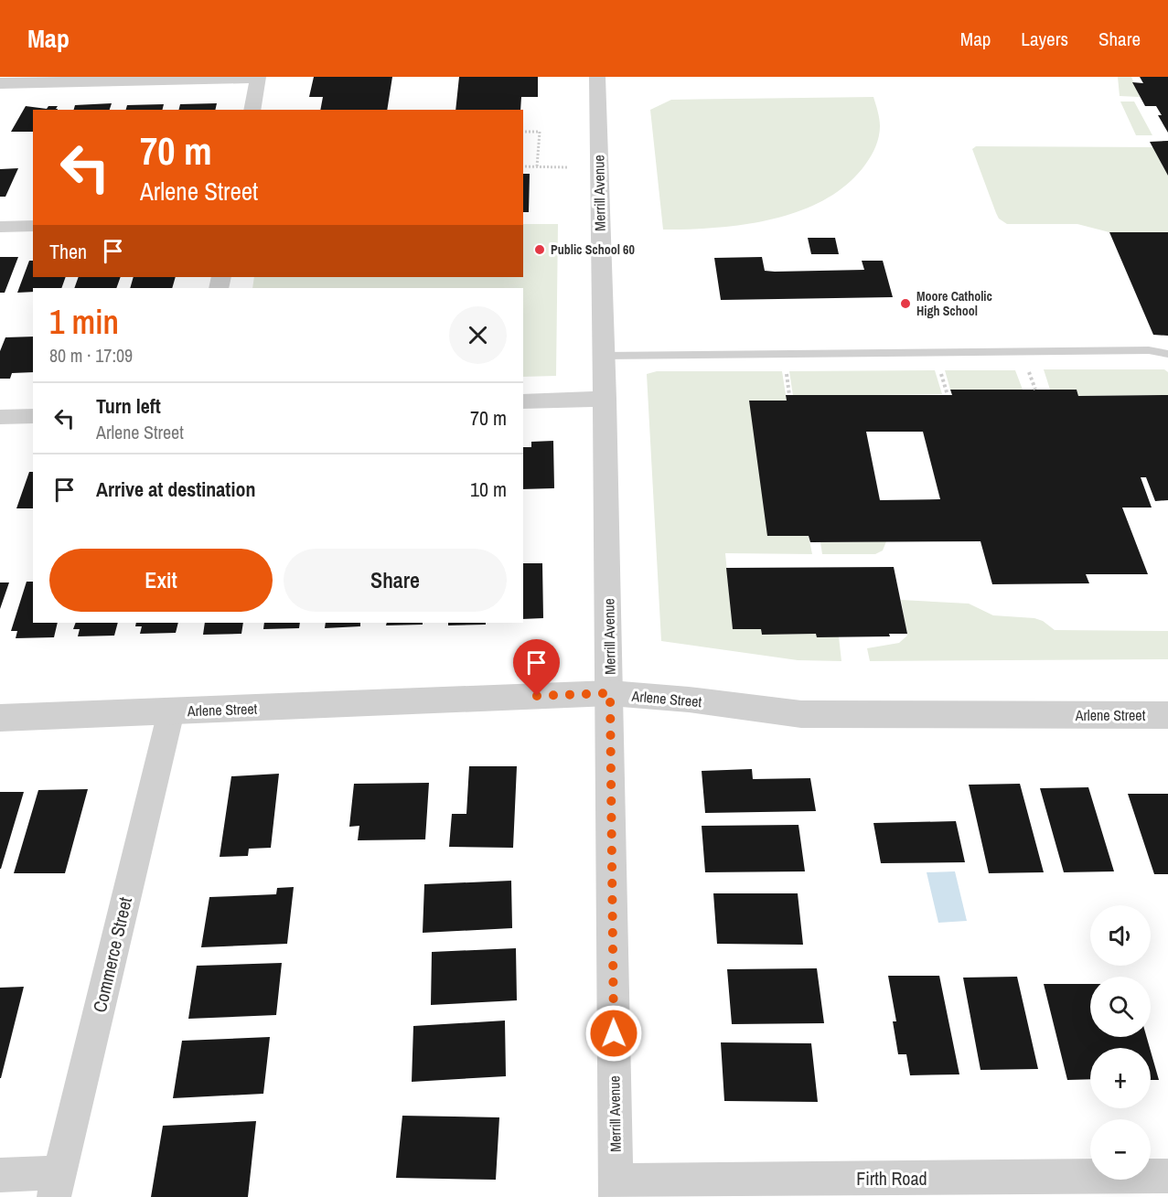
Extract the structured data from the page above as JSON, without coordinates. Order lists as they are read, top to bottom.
{
  "streets": {
    "street": [
      "Merrill Avenue",
      "Arlene Street",
      "Commerce Street",
      "Firth Road"
    ]
  },
  "crossings": [
    ["Merrill Avenue", "Arlene Street"],
    ["Merrill Avenue", "Firth Road"],
    ["Arlene Street", "Commerce Street"]
  ],
  "places": ["Public School 60", "Moore Catholic High School"],
  "page": {
    "header": "Map",
    "nav": ["Map", "Layers", "Share"],
    "turn": ["70 m", "Arlene Street"],
    "then": "Then",
    "heading": ["1 min", "80 m · 17:09"],
    "list": [
      {
        "name": "Turn left",
        "note": "Arlene Street",
        "value": "70 m"
      },
      {
        "name": "Arrive at destination",
        "value": "10 m"
      }
    ],
    "buttons": ["Exit", "Share"],
    "map_buttons": ["+", "−"]
  }
}
